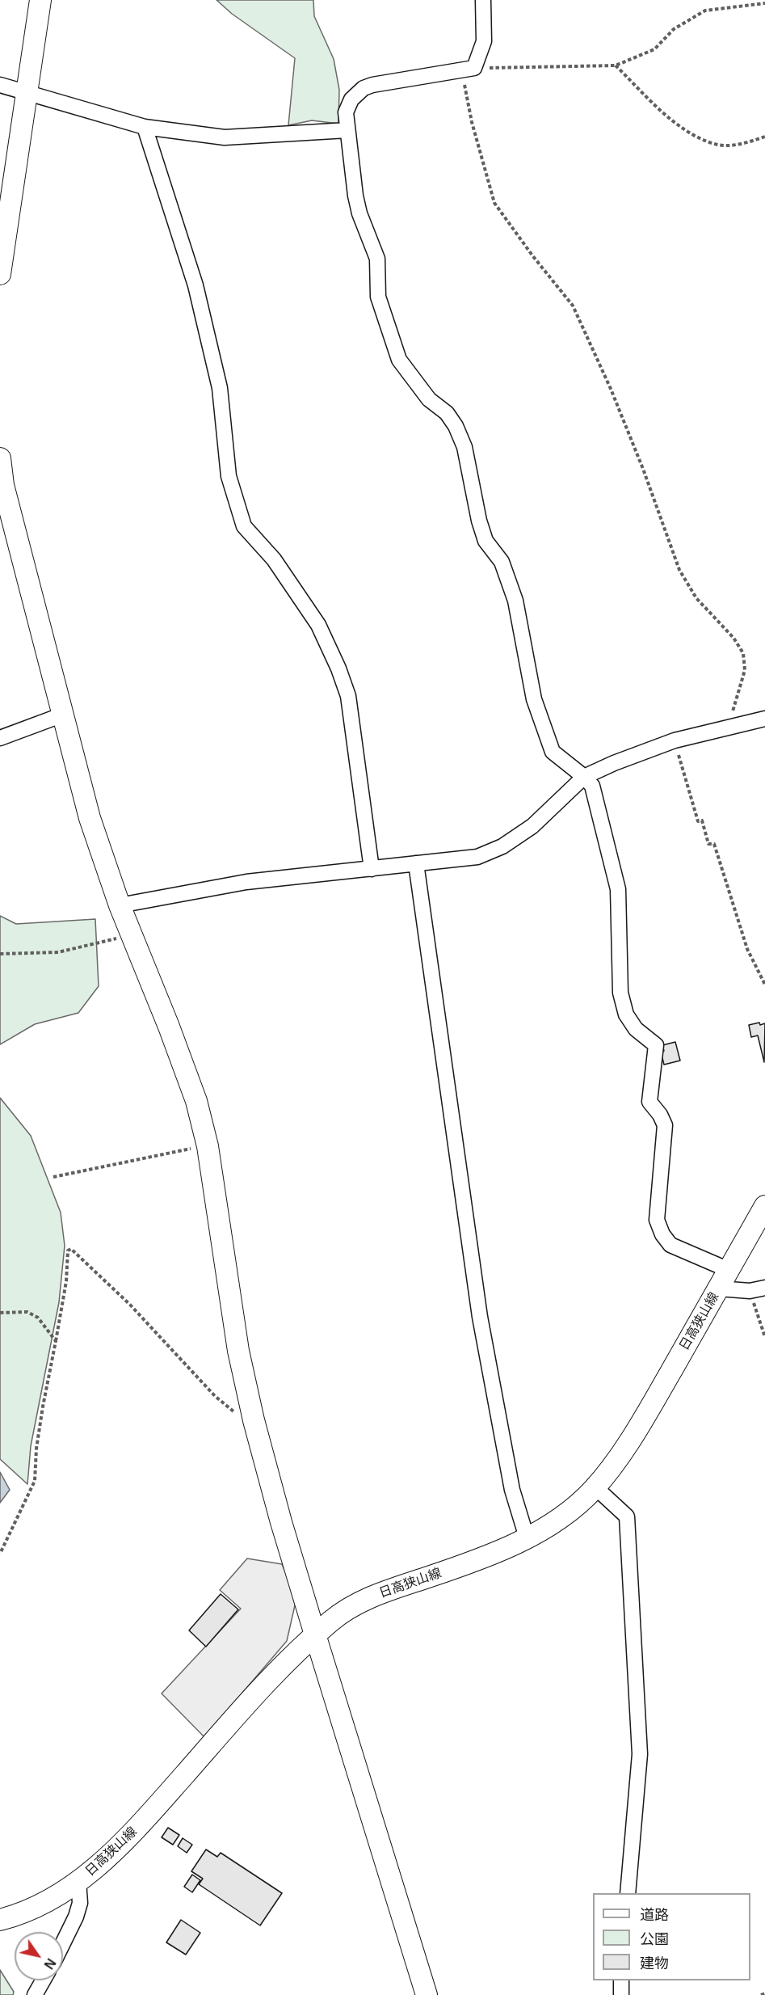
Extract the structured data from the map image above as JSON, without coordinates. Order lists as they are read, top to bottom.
{
  "streets": {
    "street": ["日高狭山線"]
  },
  "legend": ["道路", "公園", "建物"],
  "north": "bottom right"
}
